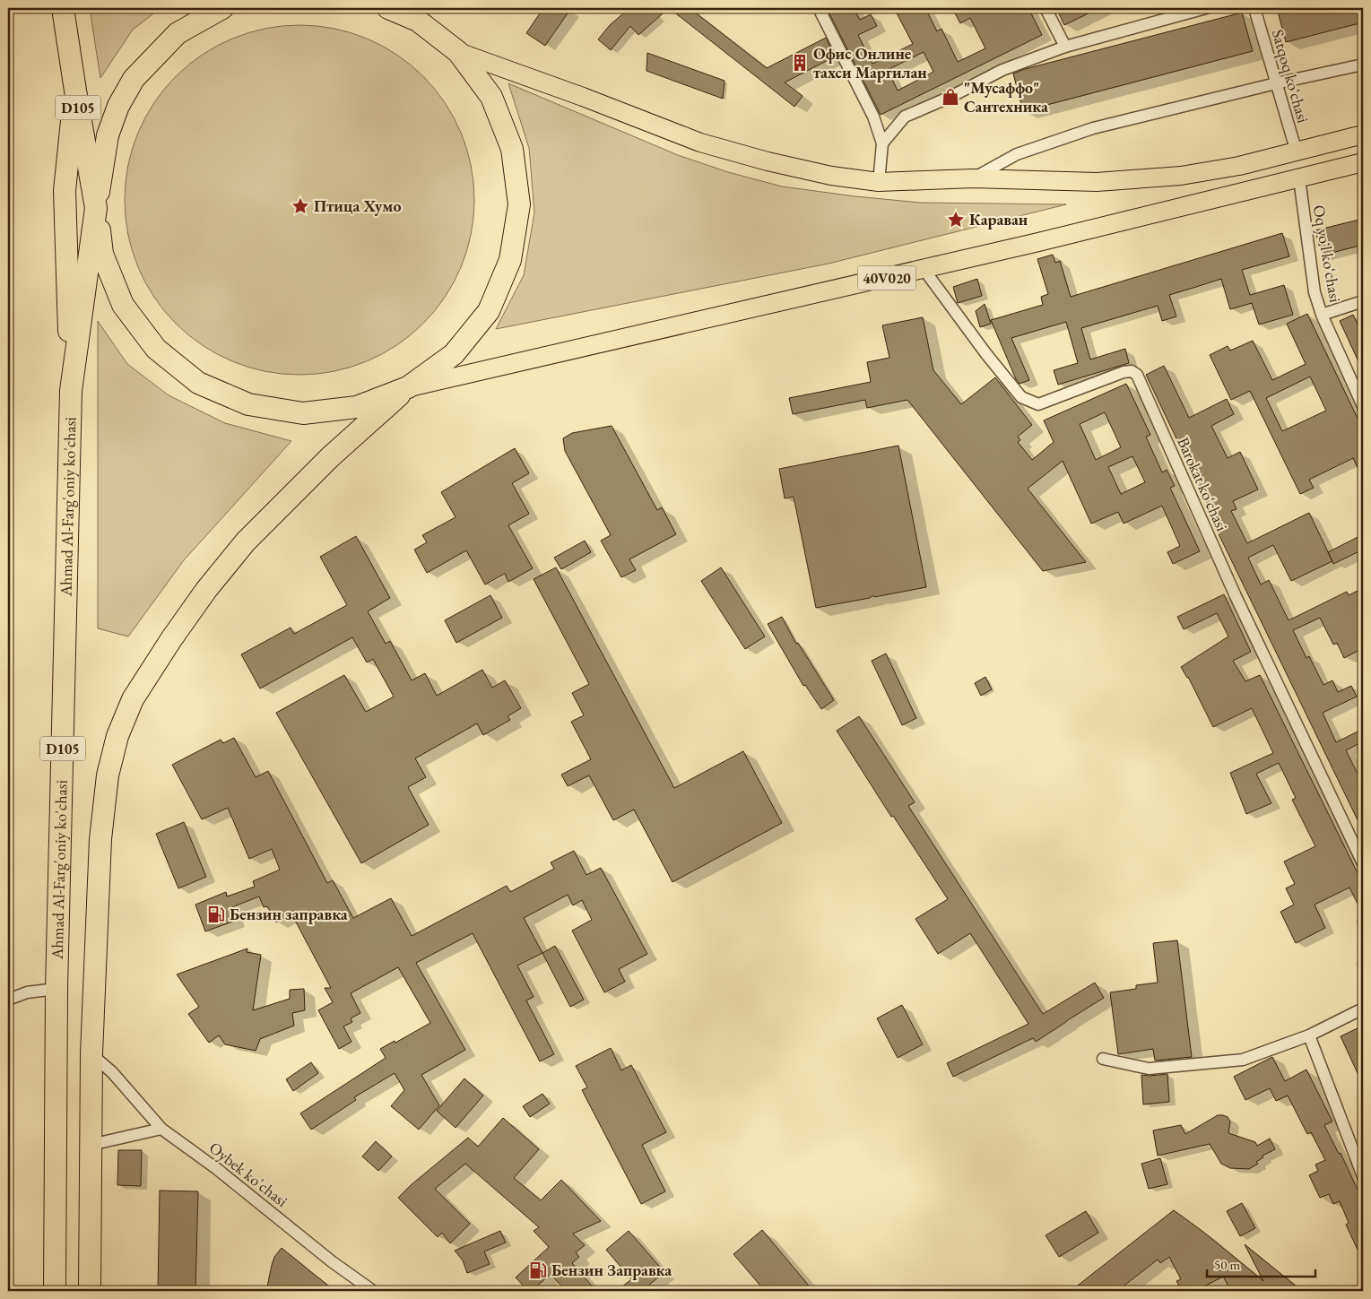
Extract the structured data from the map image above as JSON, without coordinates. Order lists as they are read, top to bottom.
{
  "streets": {
    "highway": ["D105", "Ahmad Al-Farg'oniy ko'chasi"],
    "main road": ["40V020"],
    "street": [
      "Satqoq koʻchasi",
      "Oq yoʻl koʻchasi",
      "Barokat koʻchasi",
      "Oybek ko'chasi"
    ]
  },
  "crossings": [
    ["D105", "Ahmad Al-Farg'oniy ko'chasi"],
    ["Oq yoʻl koʻchasi", "40V020"],
    ["40V020", "Barokat koʻchasi"]
  ],
  "places": {
    "building": ["Офис Онлине тахси Маргилан"],
    "shop": ["\"Мусаффо\" Сантехника"],
    "place": ["Птица Хумо", "Караван"],
    "fuel station": ["Бензин заправка", "Бензин Заправка"]
  },
  "scale_bar": "50 m"
}
